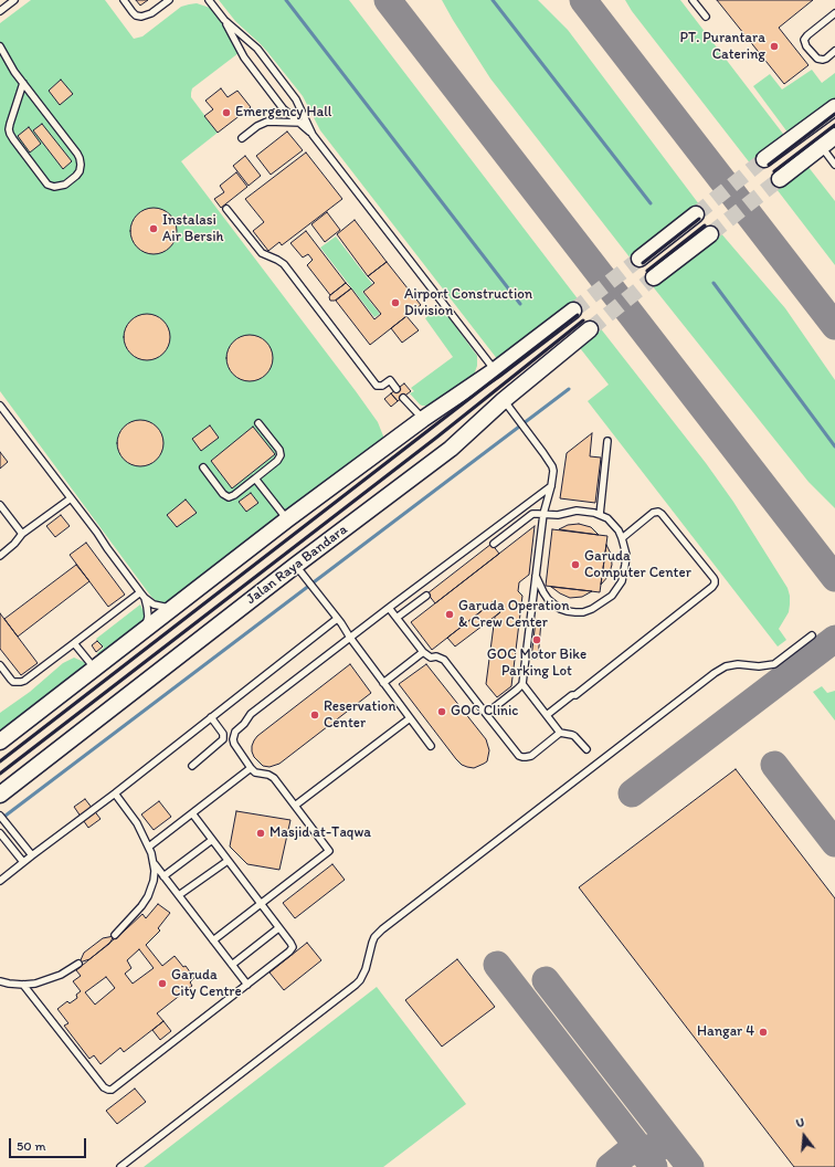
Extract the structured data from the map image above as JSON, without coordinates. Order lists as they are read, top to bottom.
{
  "streets": {
    "street": ["Jalan Raya Bandara"]
  },
  "places": [
    "PT. Purantara Catering",
    "Emergency Hall",
    "Instalasi Air Bersih",
    "Airport Construction Division",
    "Garuda Computer Center",
    "Garuda Operation & Crew Center",
    "GOC Motor Bike Parking Lot",
    "GOC Clinic",
    "Reservation Center",
    "Masjid at-Taqwa",
    "Garuda City Centre",
    "Hangar 4"
  ],
  "scale_bar": "50 m",
  "north": "top"
}
